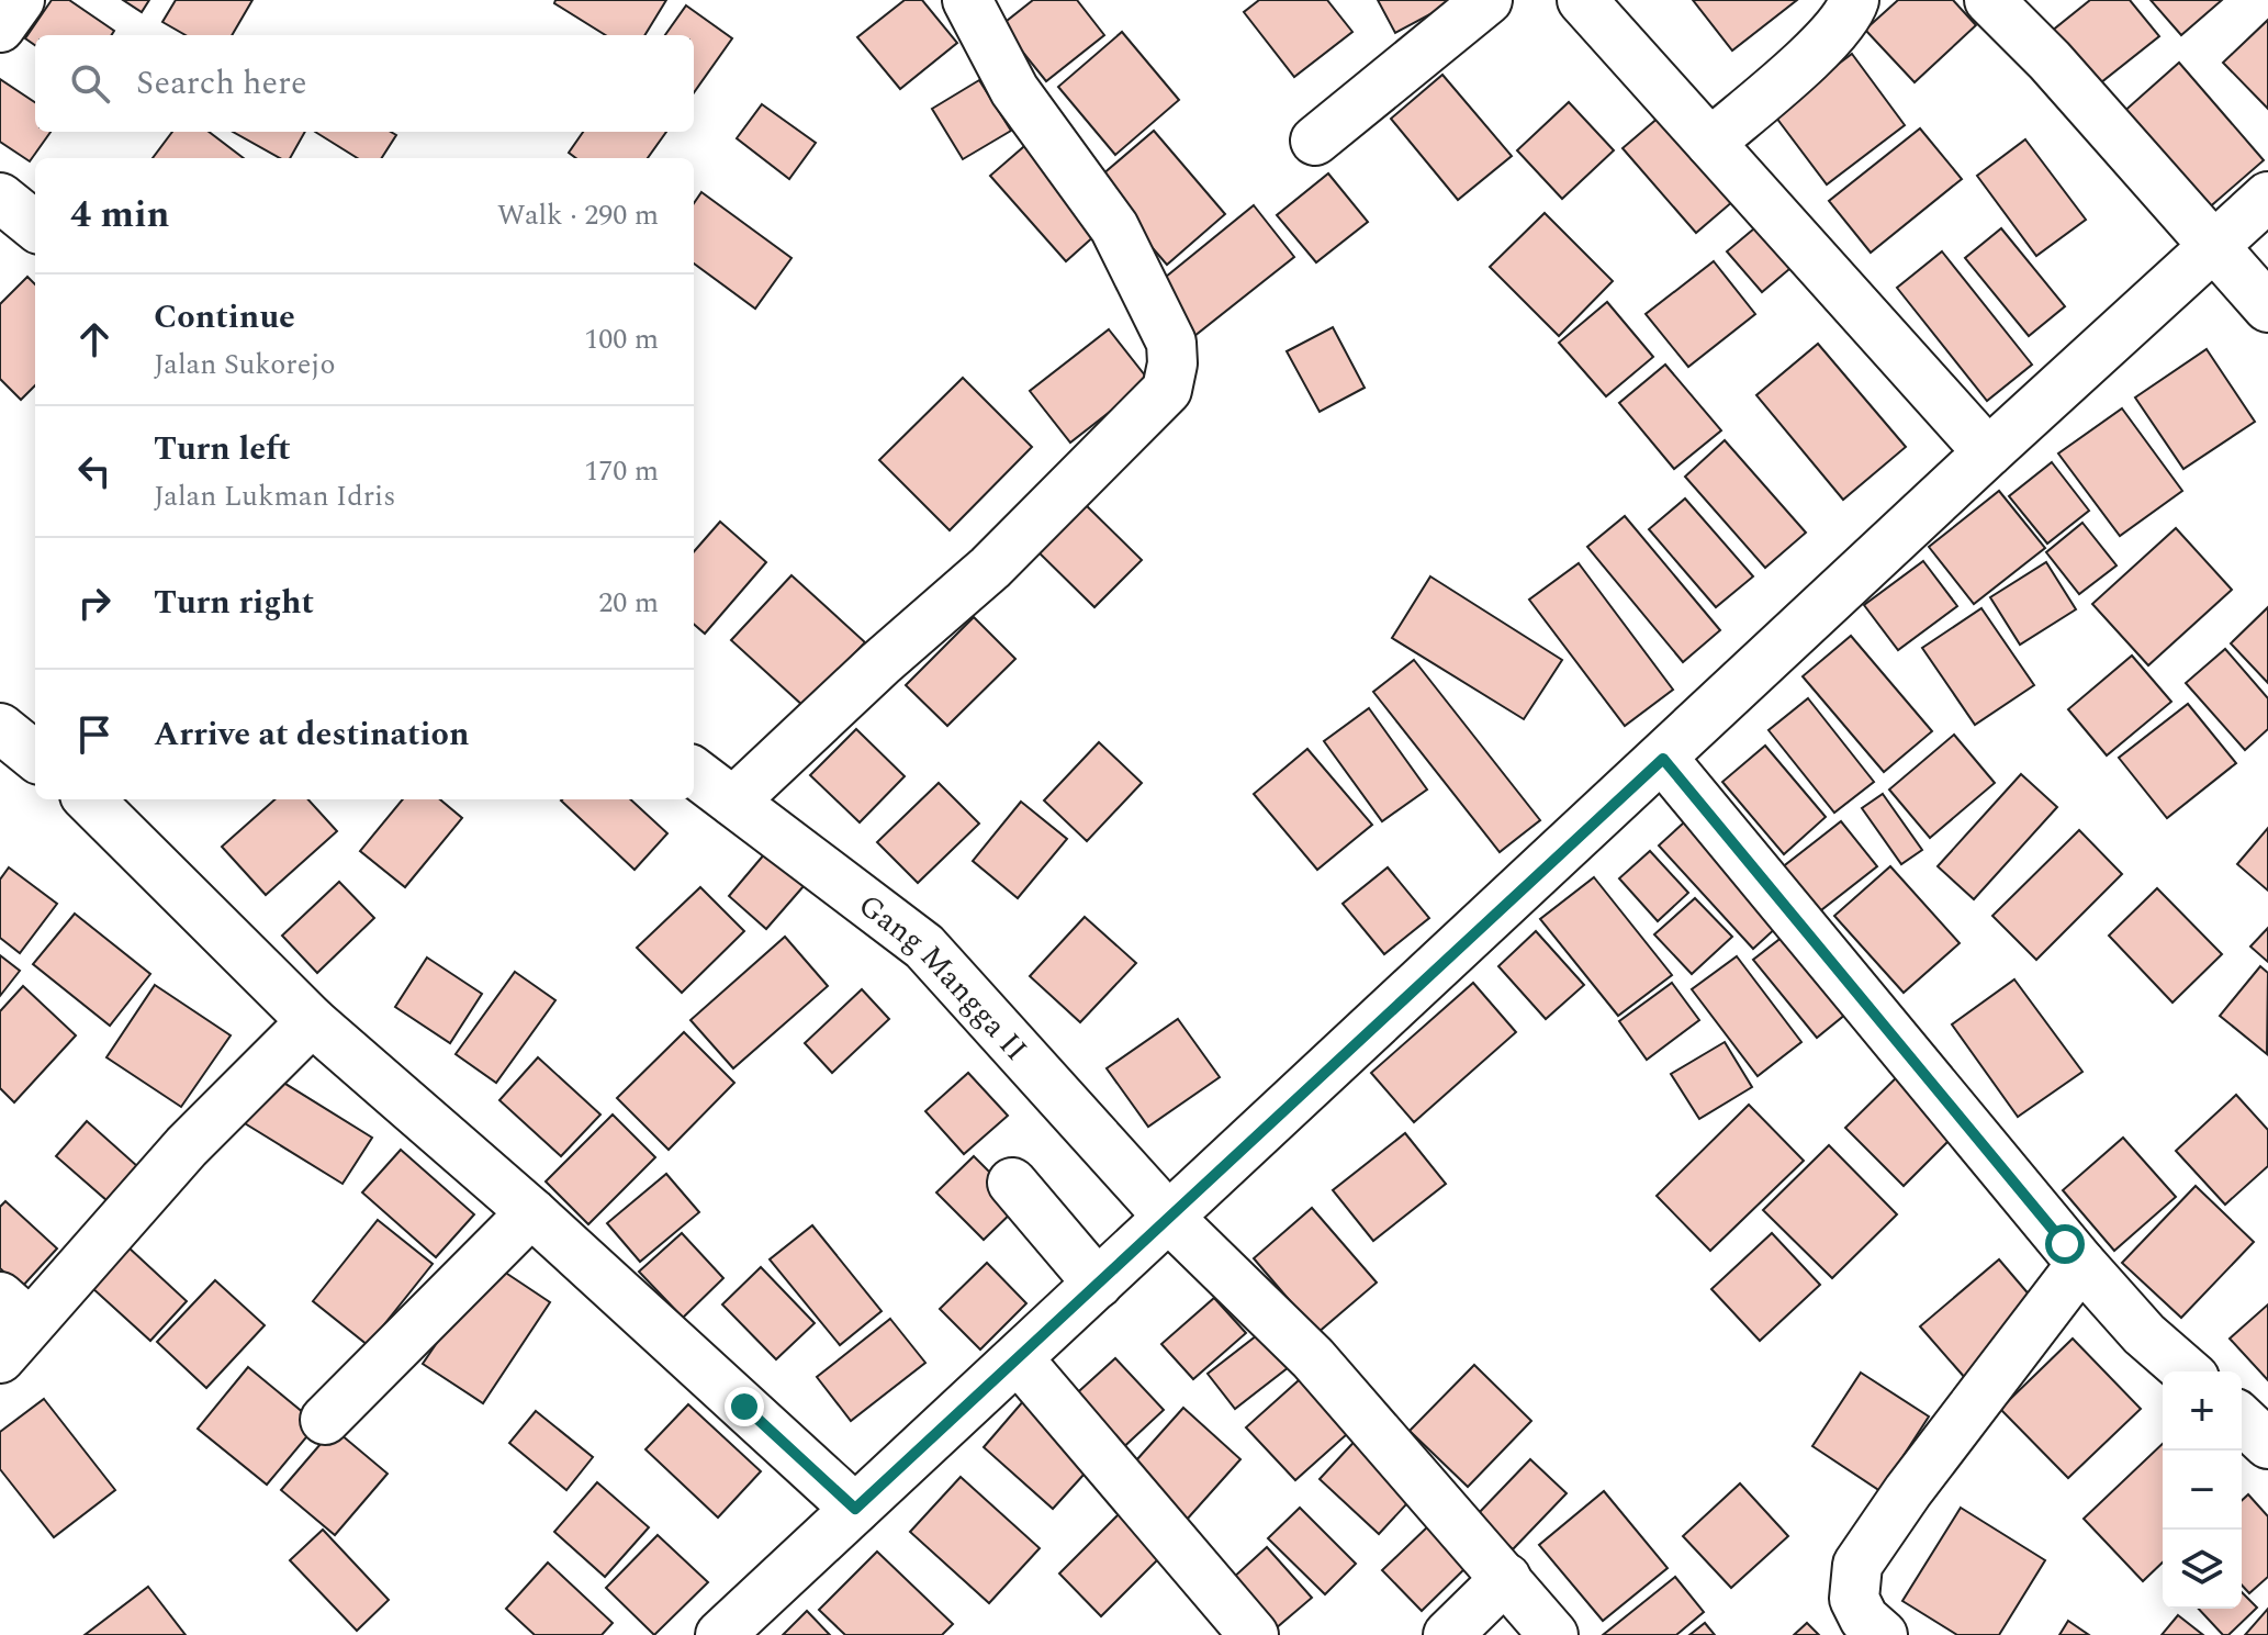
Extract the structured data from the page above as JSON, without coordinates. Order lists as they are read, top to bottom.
{
  "streets": {
    "street": ["Gang Mangga II"]
  },
  "page": {
    "search": "Search here",
    "heading": ["4 min", "Walk · 290 m"],
    "list": [
      ["Continue", "Jalan Sukorejo", "100 m"],
      ["Turn left", "Jalan Lukman Idris", "170 m"],
      ["Turn right", "20 m"],
      "Arrive at destination"
    ],
    "map_buttons": ["+", "−"]
  }
}
